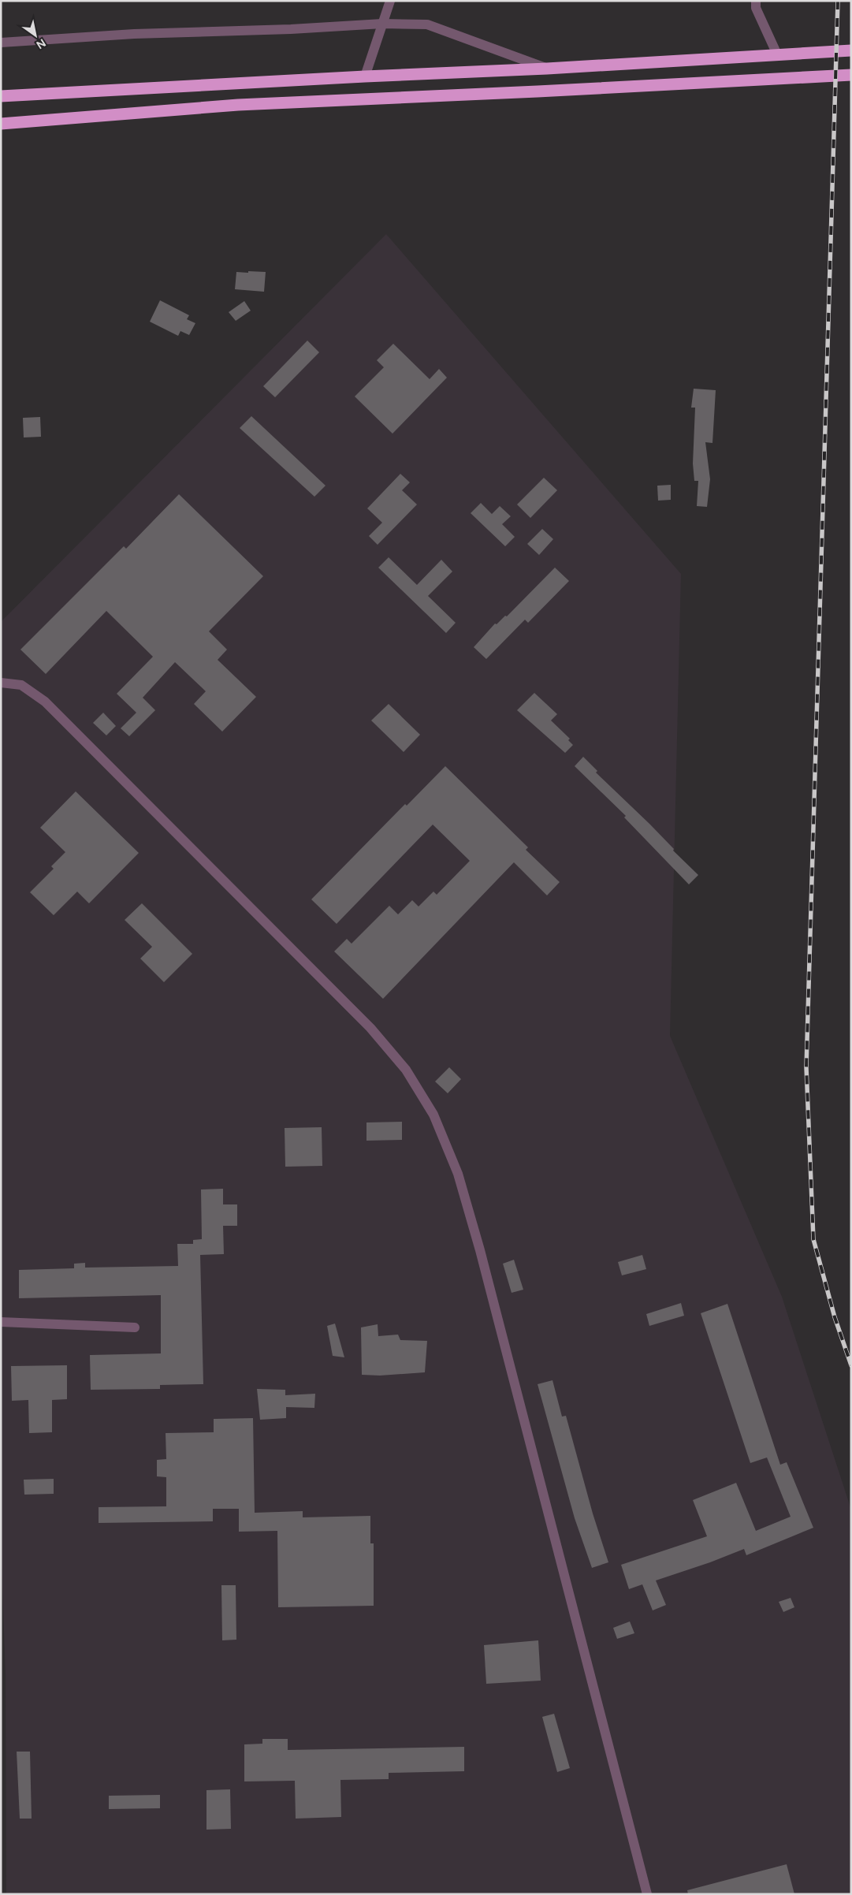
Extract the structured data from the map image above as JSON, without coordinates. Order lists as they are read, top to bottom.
{
  "north": "bottom right"
}
